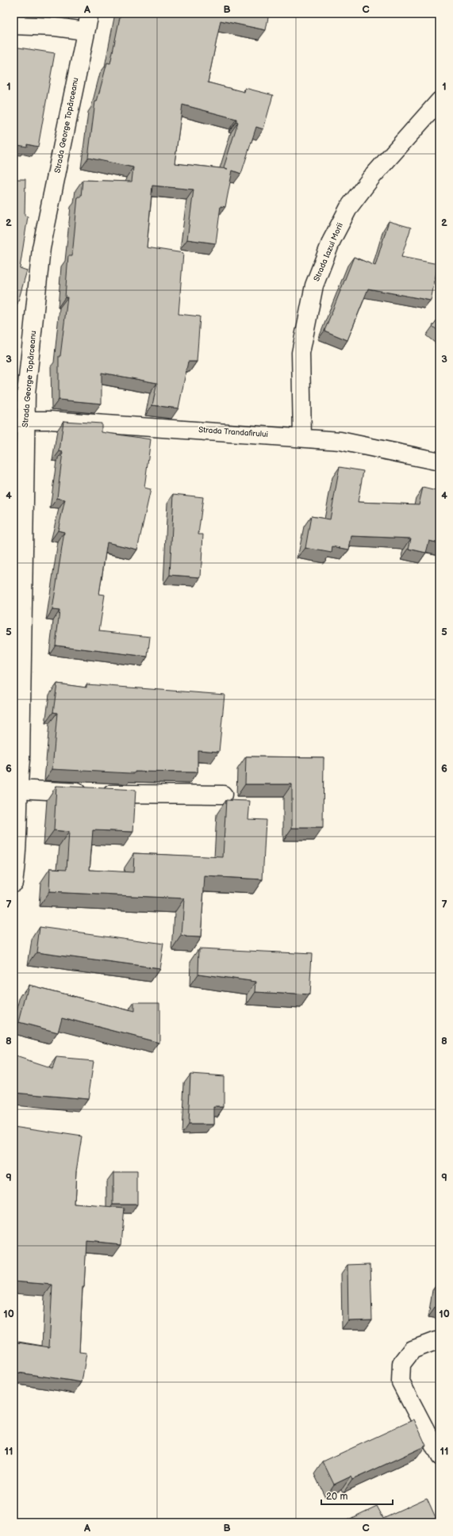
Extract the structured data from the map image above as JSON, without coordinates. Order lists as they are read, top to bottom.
{
  "streets": {
    "street": ["Strada George Topârceanu", "Strada Iazul Morii", "Strada Trandafirului"]
  },
  "crossings": [
    ["Strada George Topârceanu", "Strada Trandafirului"],
    ["Strada Iazul Morii", "Strada Trandafirului"]
  ],
  "scale_bar": "20 m",
  "grid": {
    "columns": ["A", "B", "C"],
    "rows": [
      "1",
      "2",
      "3",
      "4",
      "5",
      "6",
      "7",
      "8",
      "9",
      "10",
      "11"
    ]
  }
}
